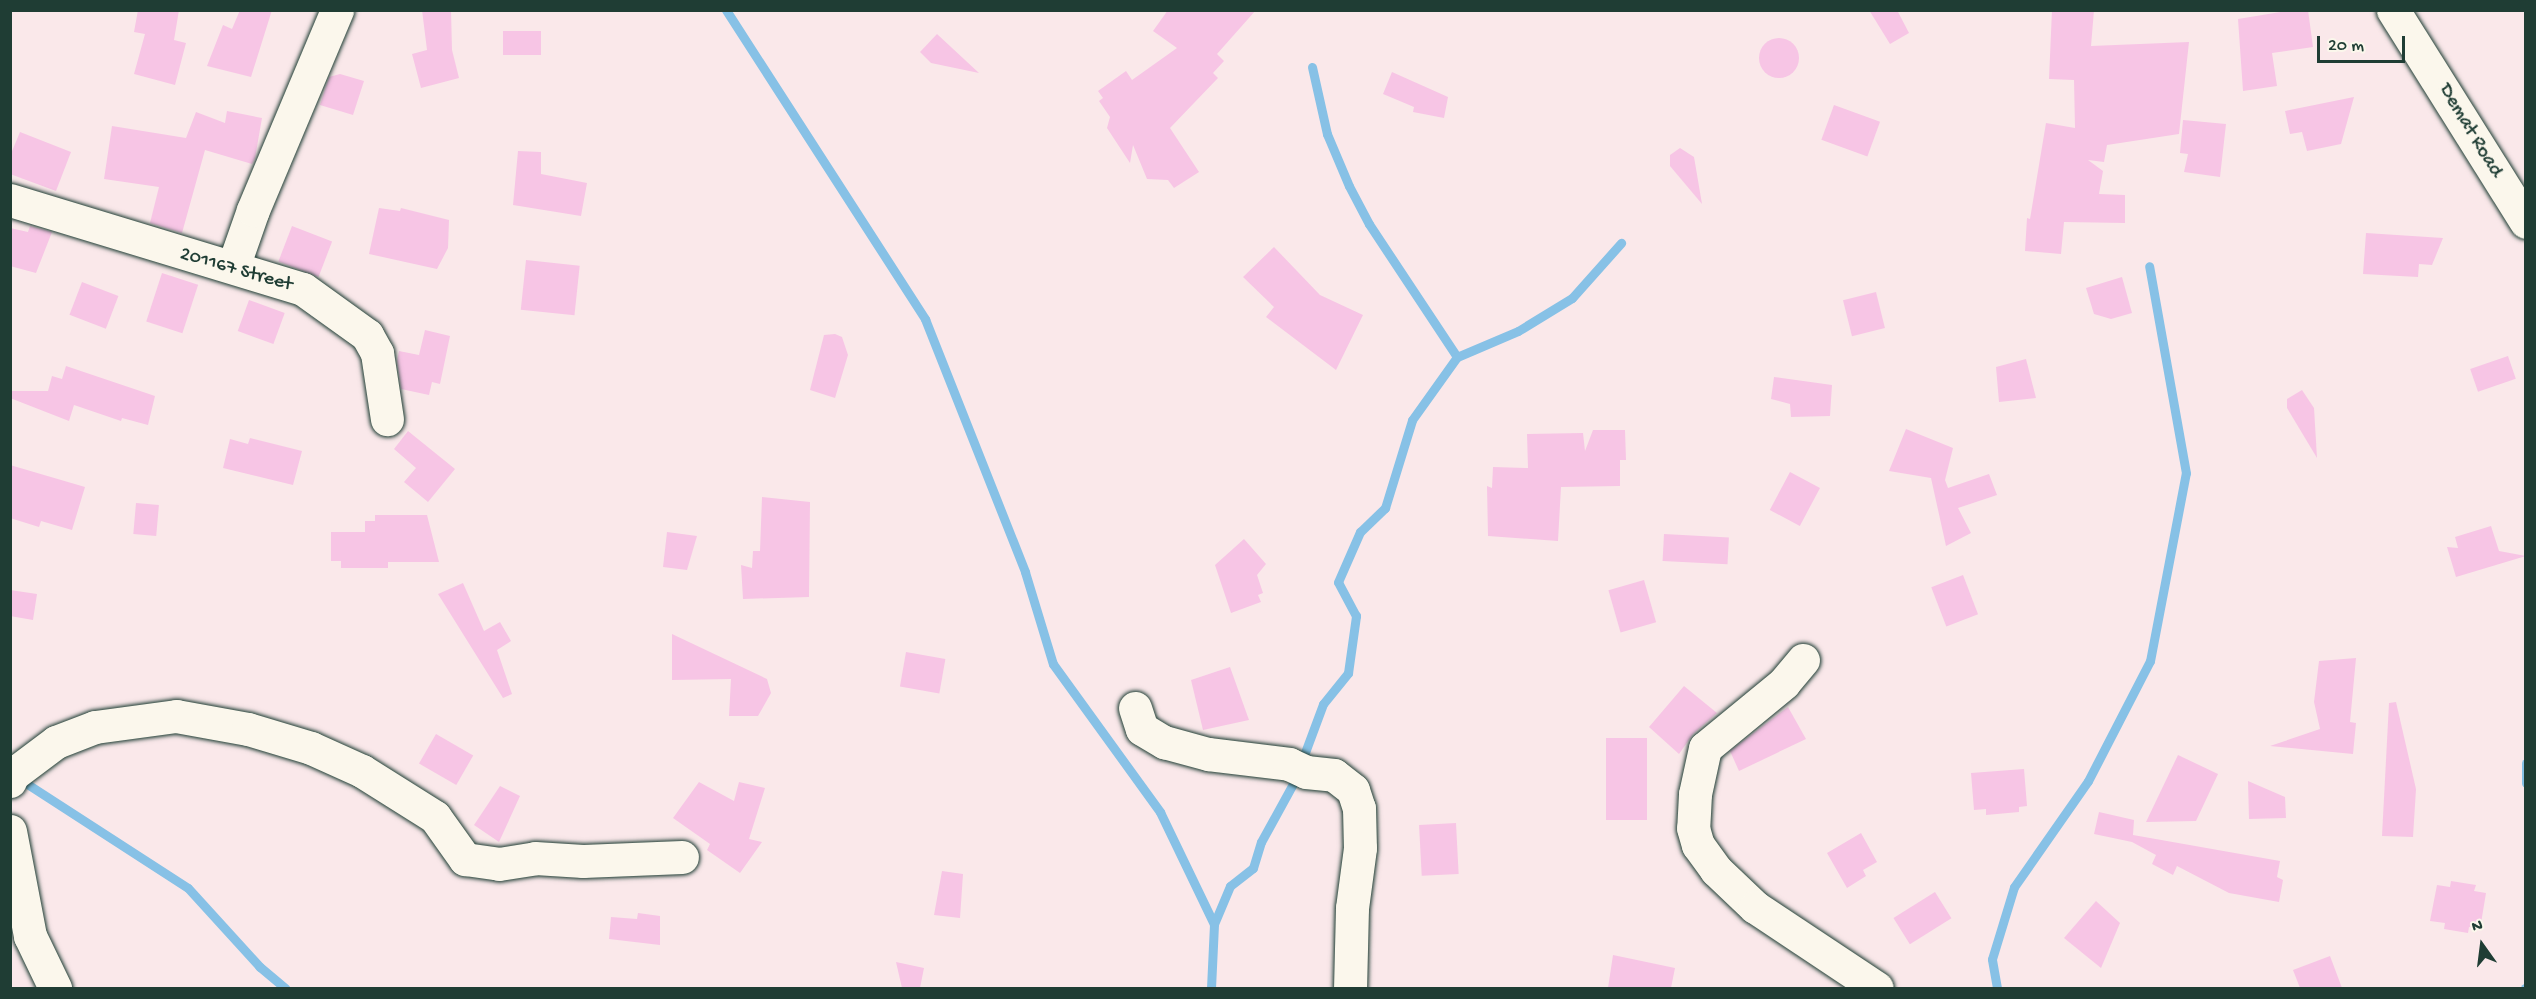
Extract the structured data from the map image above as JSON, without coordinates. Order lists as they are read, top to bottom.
{
  "streets": {
    "street": ["Demat Road", "201167 Street"]
  },
  "scale_bar": "20 m",
  "north": "top"
}
